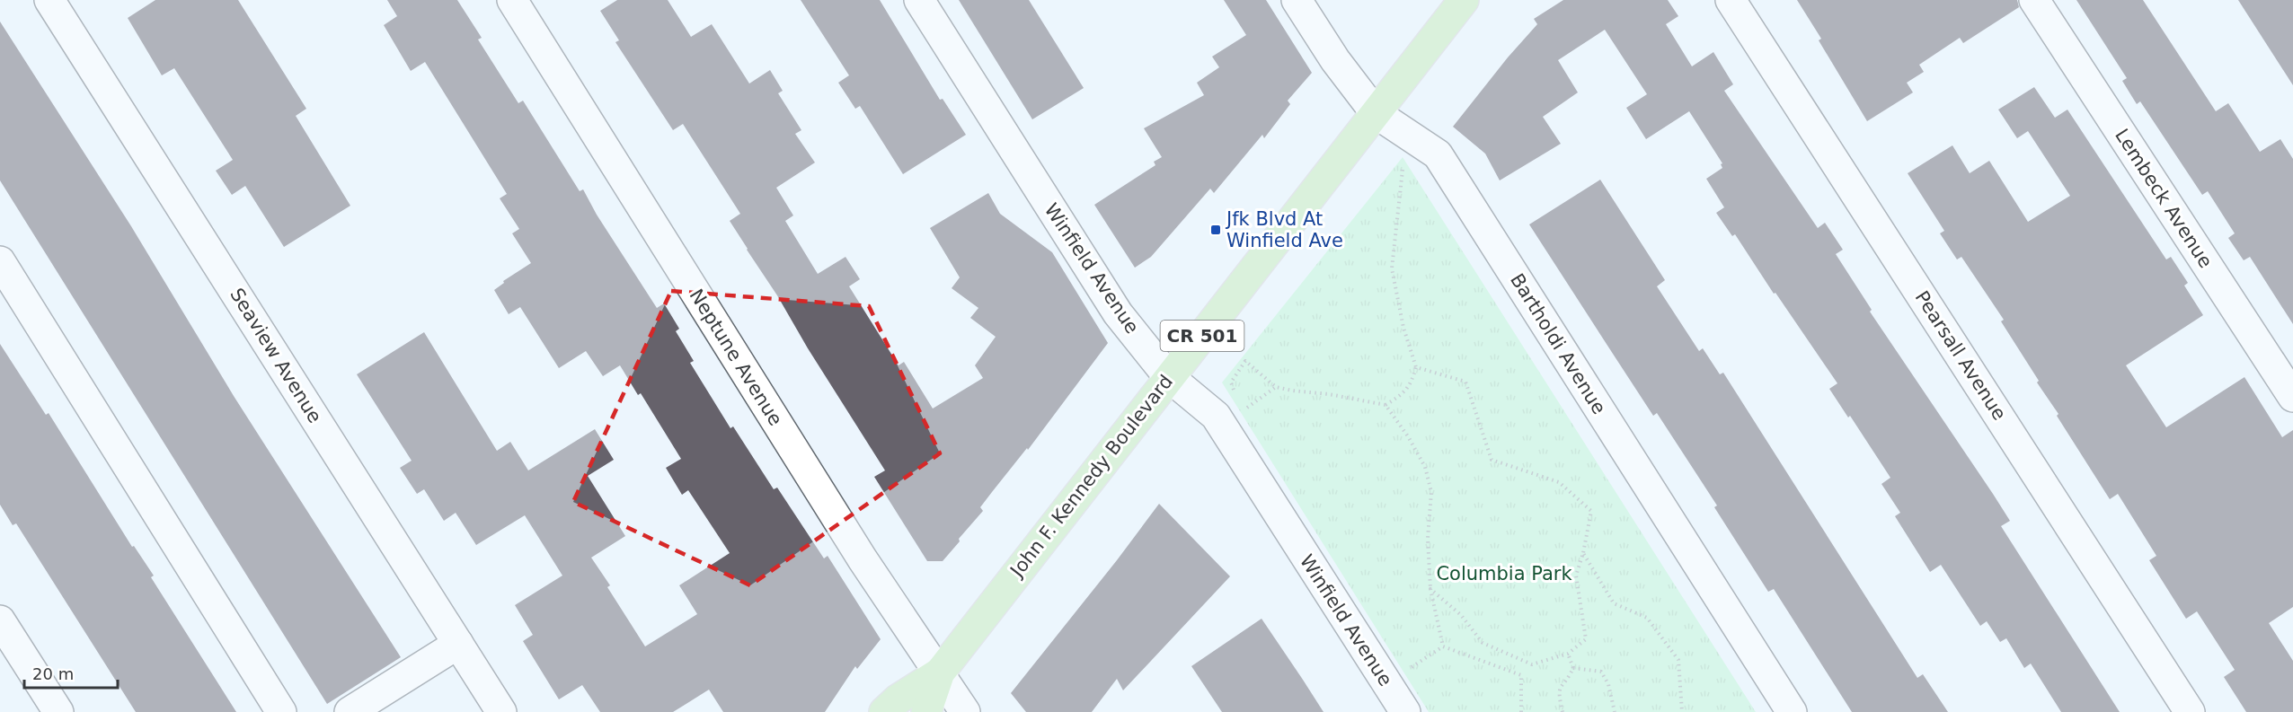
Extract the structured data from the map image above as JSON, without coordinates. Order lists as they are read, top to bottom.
{
  "streets": {
    "main road": ["CR 501", "John F. Kennedy Boulevard"],
    "street": [
      "Lembeck Avenue",
      "Winfield Avenue",
      "Bartholdi Avenue",
      "Seaview Avenue",
      "Pearsall Avenue",
      "Neptune Avenue"
    ]
  },
  "crossings": [
    ["Winfield Avenue", "John F. Kennedy Boulevard"],
    ["Bartholdi Avenue", "John F. Kennedy Boulevard"],
    ["Neptune Avenue", "John F. Kennedy Boulevard"]
  ],
  "parks": ["Columbia Park"],
  "places": {
    "transit": ["Jfk Blvd At Winfield Ave"]
  },
  "scale_bar": "20 m"
}
